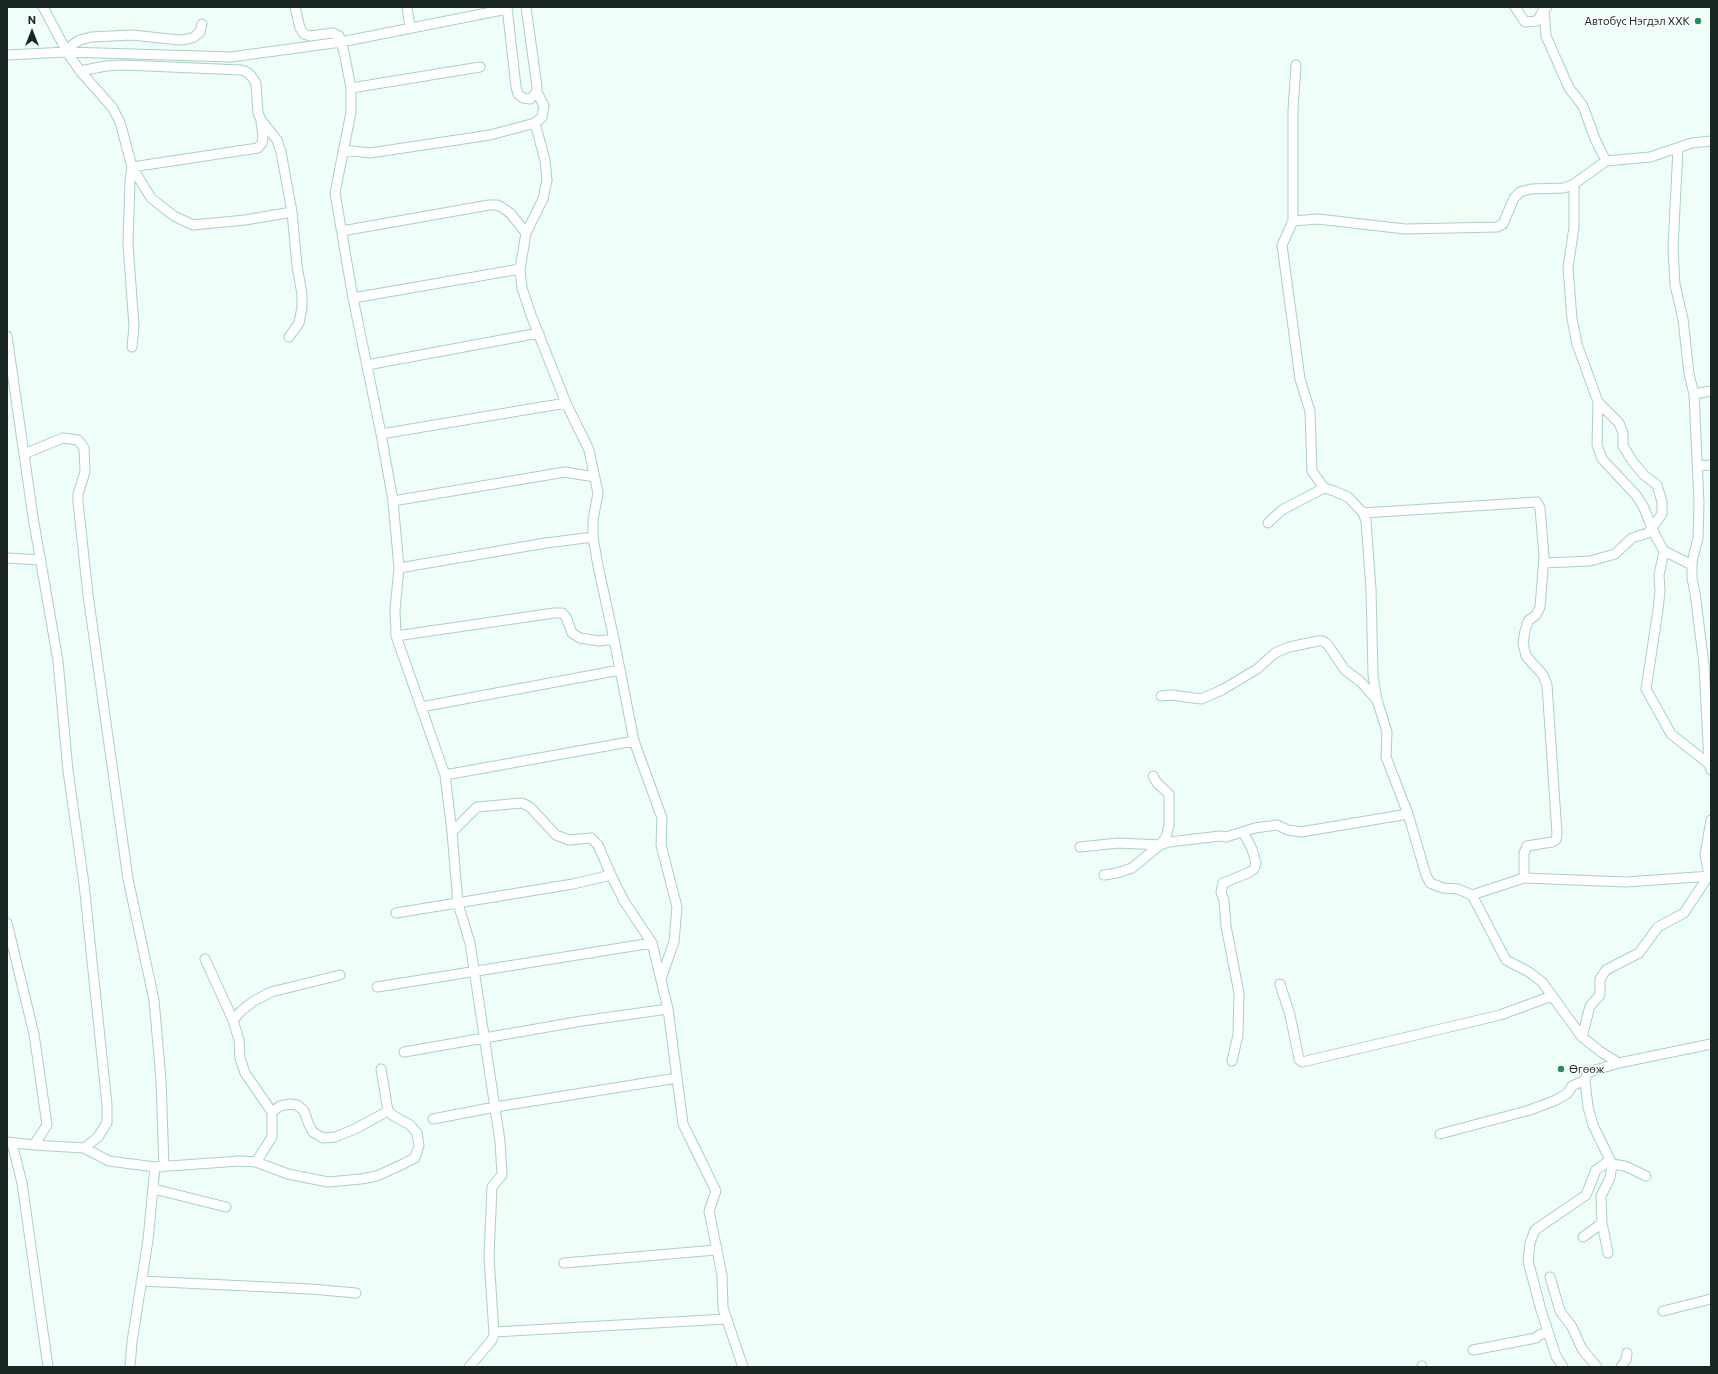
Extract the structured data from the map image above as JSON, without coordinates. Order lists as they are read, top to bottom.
{
  "places": ["Автобус Нэгдэл ХХК", "Өгөөж"],
  "north": "top"
}
